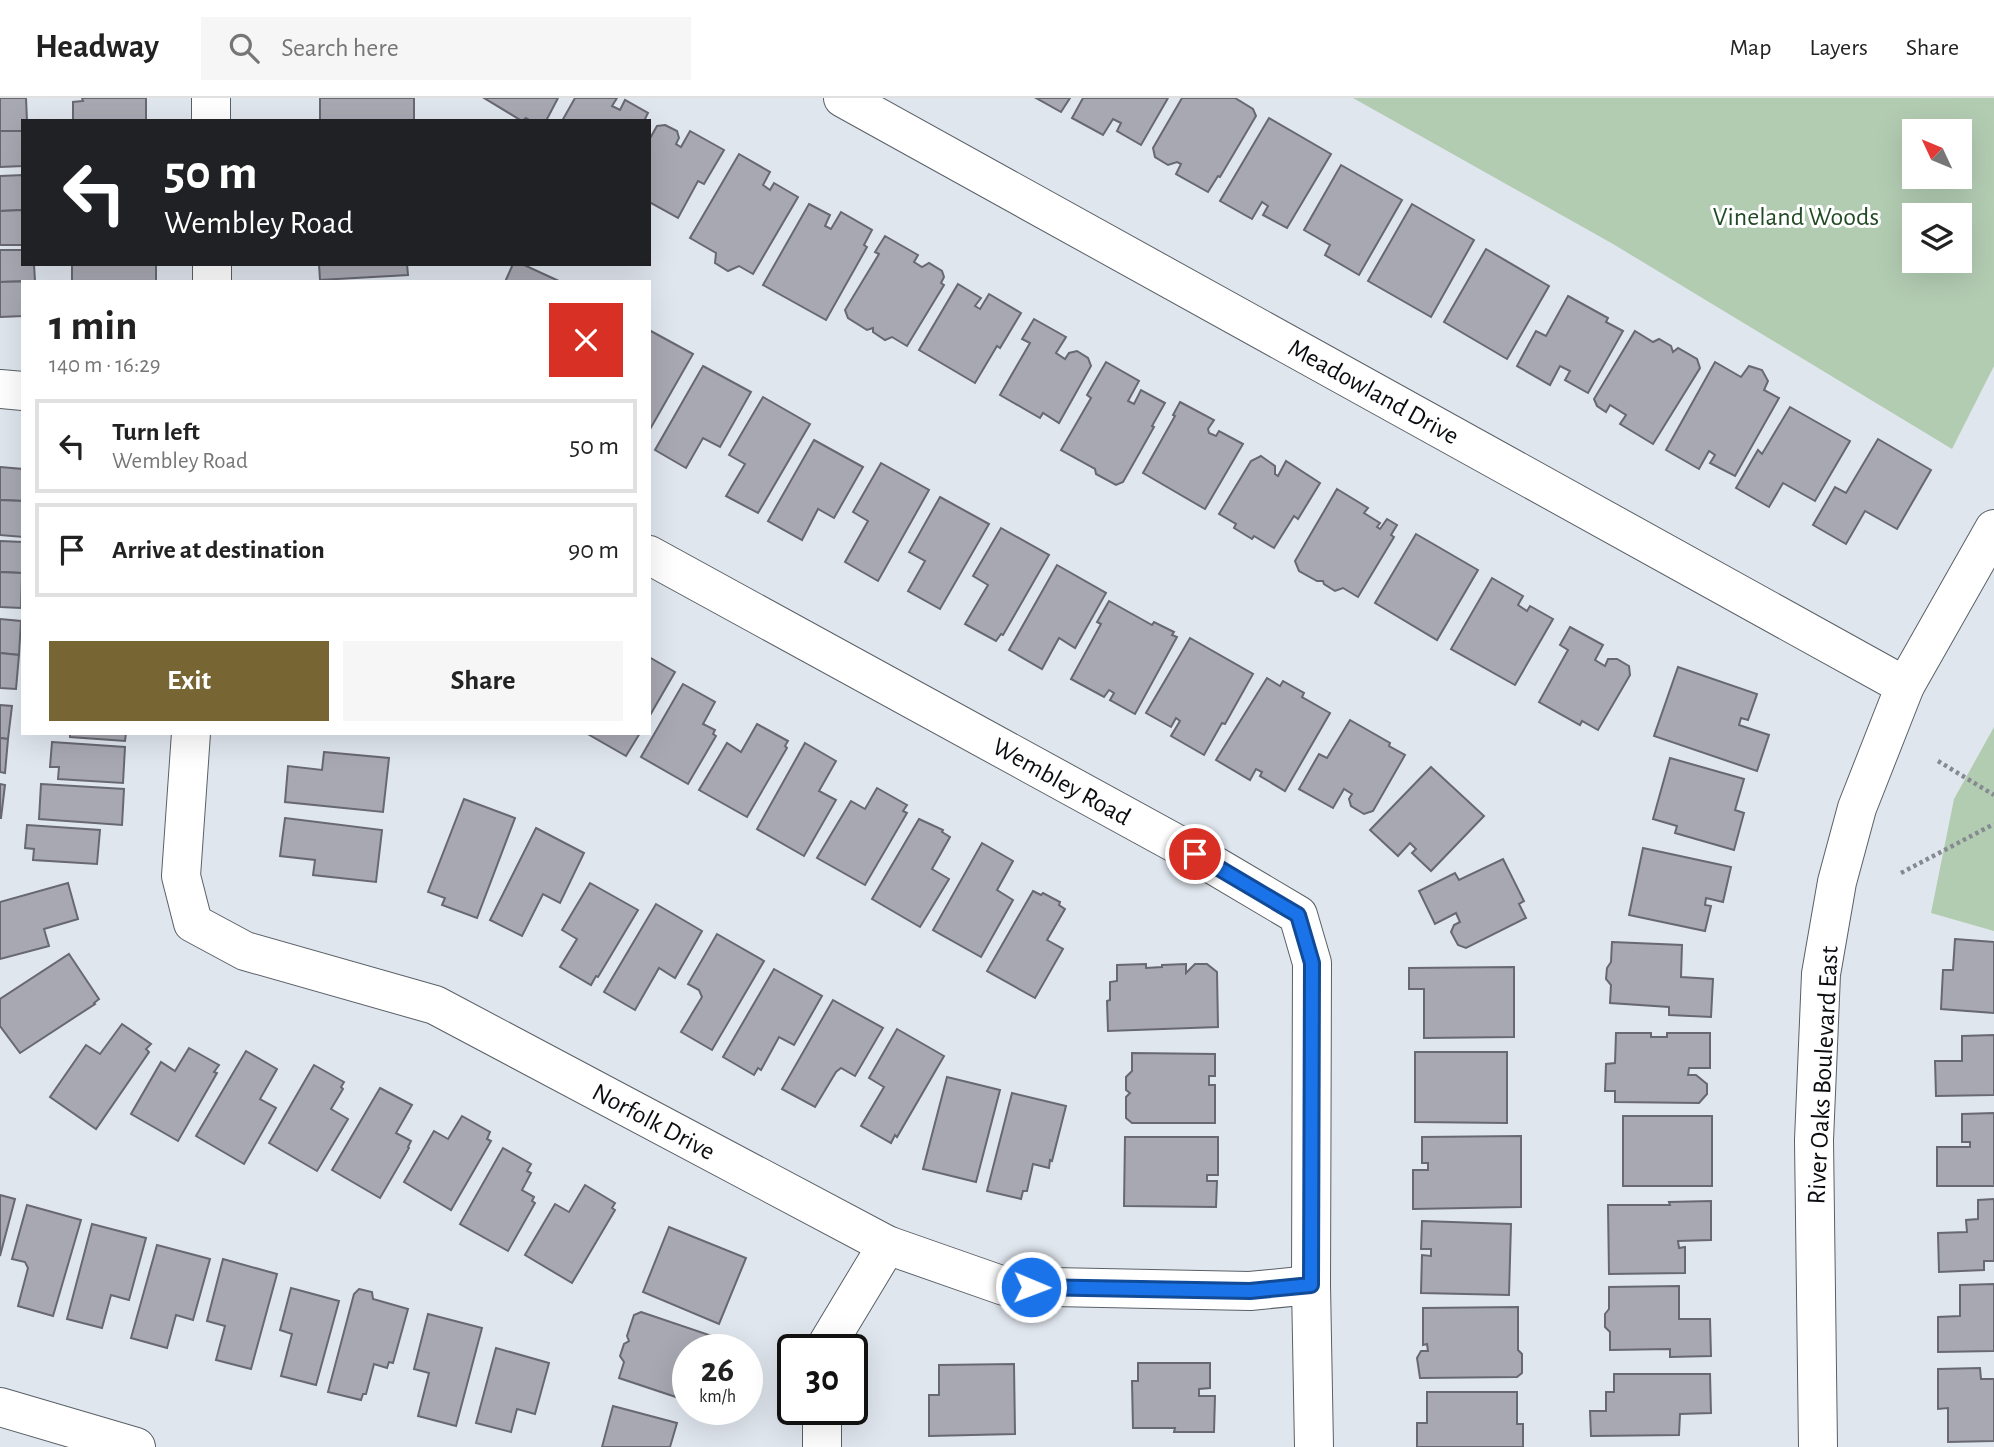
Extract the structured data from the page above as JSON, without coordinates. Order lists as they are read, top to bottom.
{
  "streets": {
    "street": [
      "Meadowland Drive",
      "Wembley Road",
      "River Oaks Boulevard East",
      "Norfolk Drive"
    ]
  },
  "crossings": [
    ["Meadowland Drive", "River Oaks Boulevard East"],
    ["Wembley Road", "Norfolk Drive"]
  ],
  "parks": ["Vineland Woods"],
  "north": "top left",
  "page": {
    "header": "Headway",
    "search": "Search here",
    "nav": ["Map", "Layers", "Share"],
    "turn": ["50 m", "Wembley Road"],
    "heading": ["1 min", "140 m · 16:29"],
    "list": [
      {
        "name": "Turn left",
        "note": "Wembley Road",
        "value": "50 m"
      },
      {
        "name": "Arrive at destination",
        "value": "90 m"
      }
    ],
    "buttons": ["Exit", "Share"],
    "speed": "26 km/h",
    "limit": "30"
  }
}
